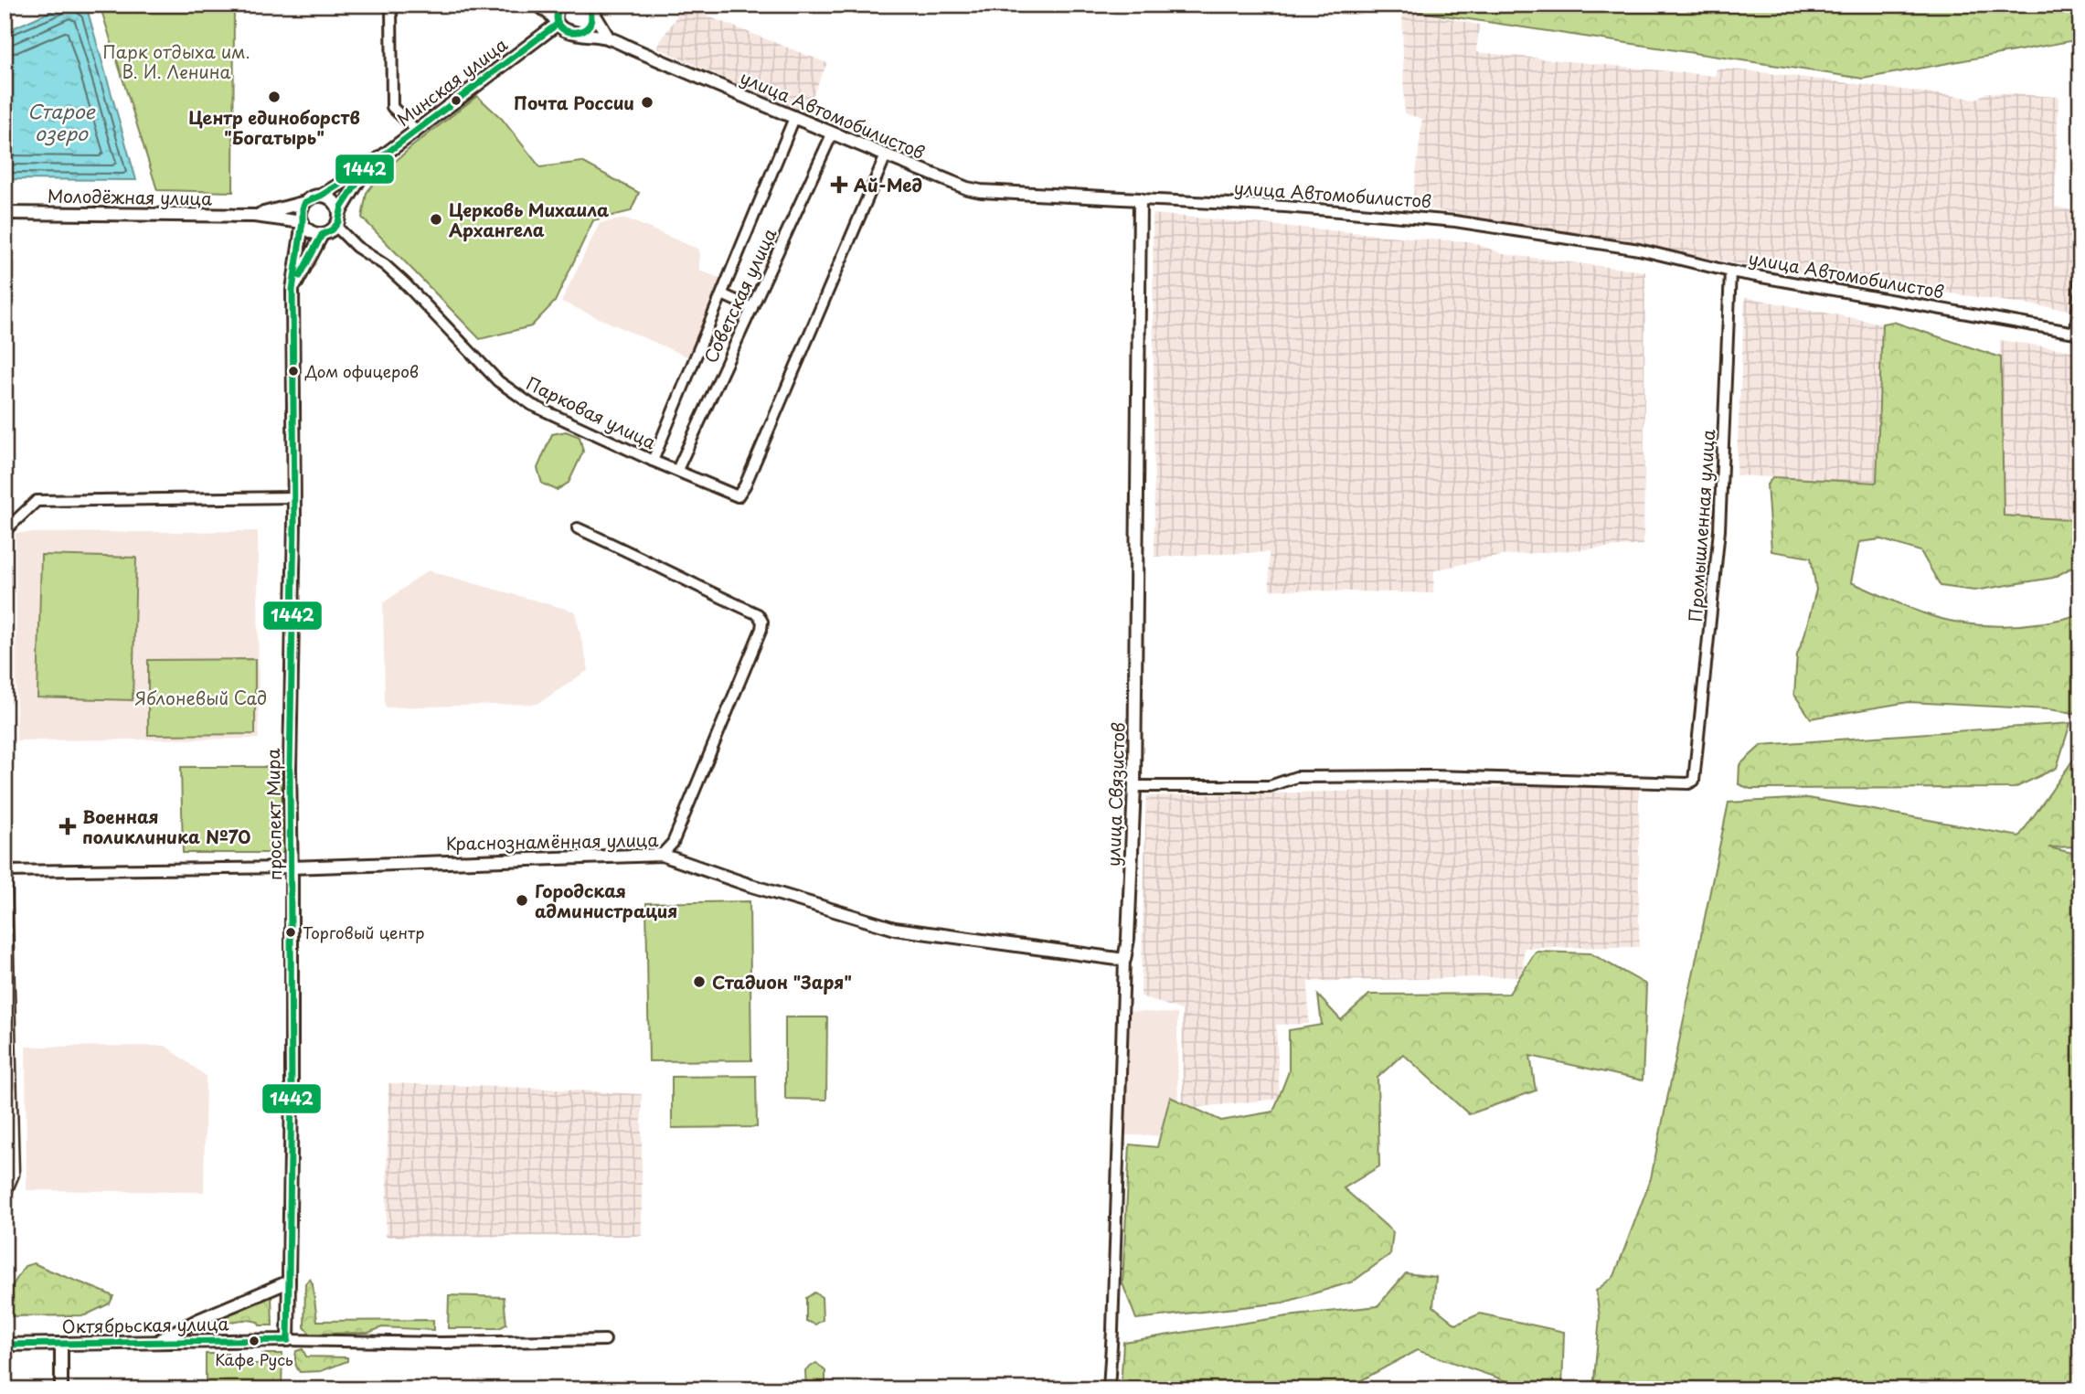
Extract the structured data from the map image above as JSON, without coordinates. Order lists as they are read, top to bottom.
{
  "streets": {
    "street": [
      "Минская улица",
      "улица Автомобилистов",
      "Молодёжная улица",
      "Советская улица",
      "Парковая улица",
      "Промышленная улица",
      "улица Связистов",
      "проспект Мира",
      "Краснознамённая улица",
      "Октябрьская улица"
    ]
  },
  "crossings": [
    ["Минская улица", "улица Автомобилистов"],
    ["Минская улица", "Молодёжная улица"],
    ["Минская улица", "Парковая улица"],
    ["Минская улица", "проспект Мира"],
    ["улица Автомобилистов", "Советская улица"],
    ["улица Автомобилистов", "Парковая улица"],
    ["улица Автомобилистов", "Промышленная улица"],
    ["улица Автомобилистов", "улица Связистов"],
    ["Молодёжная улица", "Парковая улица"],
    ["Молодёжная улица", "проспект Мира"],
    ["Советская улица", "Парковая улица"],
    ["Парковая улица", "проспект Мира"],
    ["Промышленная улица", "улица Связистов"],
    ["улица Связистов", "Краснознамённая улица"],
    ["проспект Мира", "Краснознамённая улица"],
    ["проспект Мира", "Октябрьская улица"]
  ],
  "water": ["Старое озеро"],
  "parks": ["Парк отдыха им. В. И. Ленина", "Яблоневый Сад"],
  "places": {
    "other": [
      "Центр единоборств \"Богатырь\"",
      "Почта России",
      "Церковь Михаила Архангела",
      "Дом офицеров",
      "Городская администрация",
      "Торговый центр",
      "Стадион \"Заря\"",
      "Кафе Русь"
    ],
    "health": ["Ай-Мед", "Военная поликлиника №70"]
  },
  "lines": ["transit line 1442"]
}
